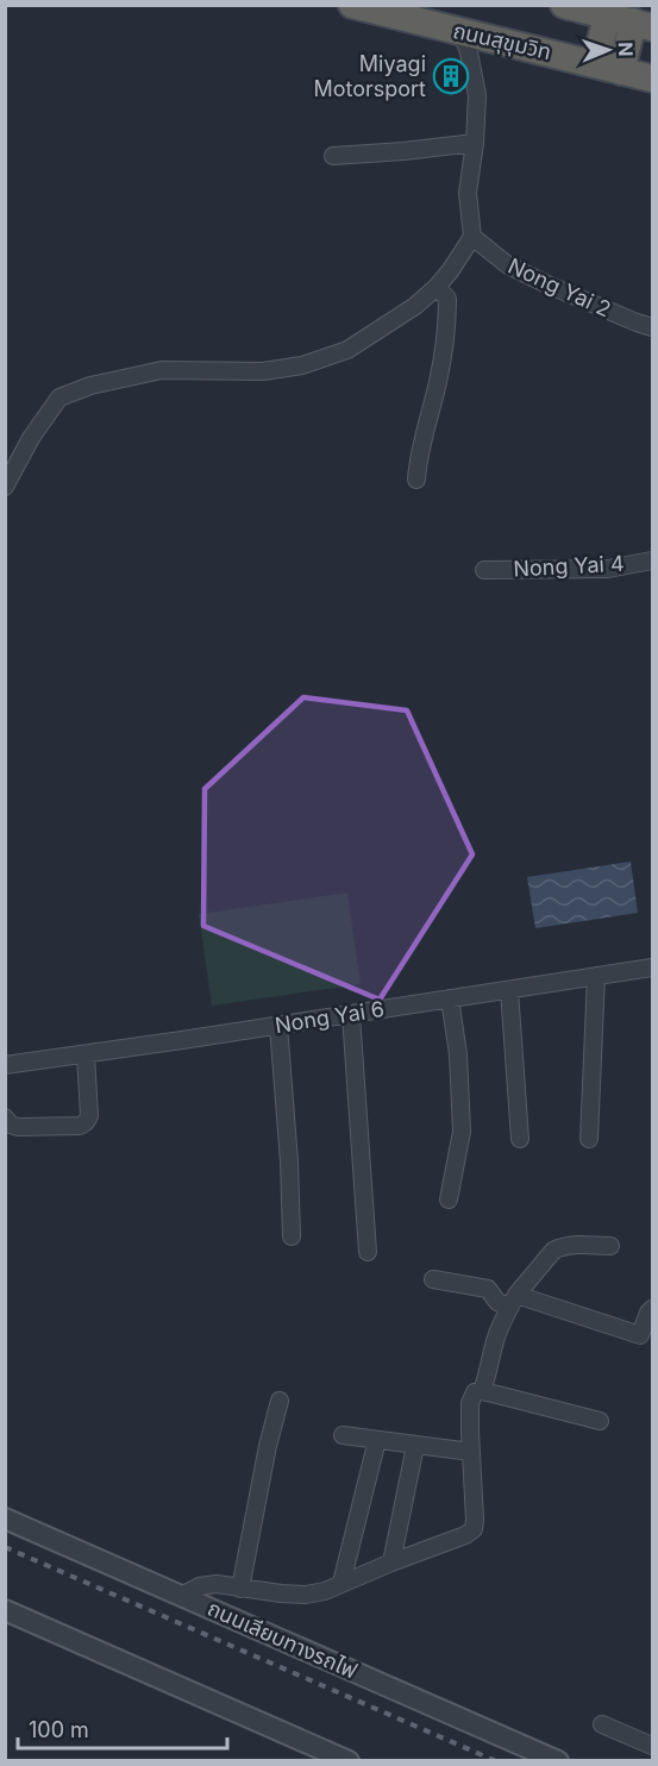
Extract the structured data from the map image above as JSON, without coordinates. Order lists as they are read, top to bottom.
{
  "streets": {
    "highway": ["ถนนสุขุมวิท"],
    "street": [
      "Nong Yai 2",
      "Nong Yai 4",
      "Nong Yai 6",
      "ถนนเลียบทางรถไฟ"
    ]
  },
  "places": {
    "building": ["Miyagi Motorsport"]
  },
  "scale_bar": "100 m",
  "north": "right"
}
